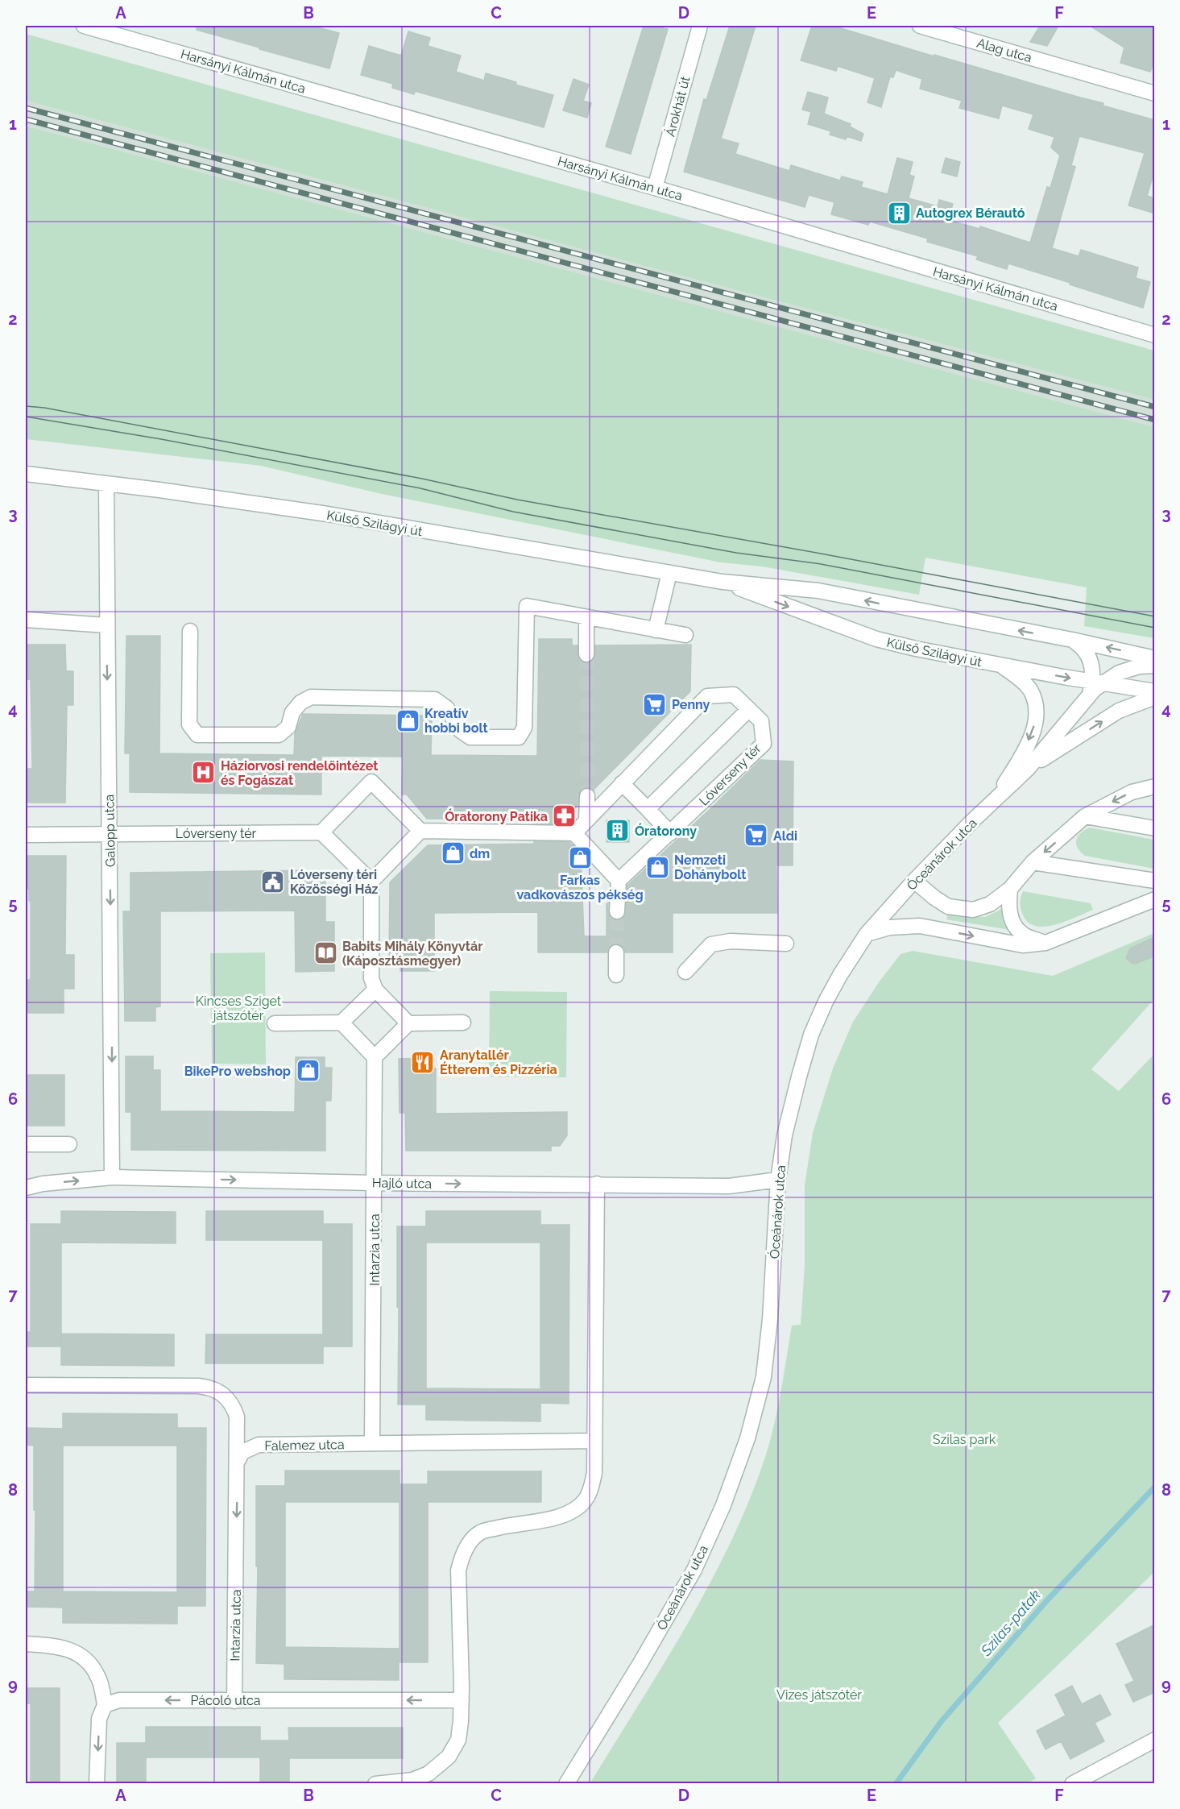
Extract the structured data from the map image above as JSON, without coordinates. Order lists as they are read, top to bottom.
{
  "streets": {
    "street": [
      "Alag utca",
      "Harsányi Kálmán utca",
      "Árokhát út",
      "Külső Szilágyi út",
      "Lóverseny tér",
      "Galopp utca",
      "Óceánárok utca",
      "Hajló utca",
      "Intarzia utca",
      "Falemez utca",
      "Pácoló utca"
    ]
  },
  "crossings": [
    ["Harsányi Kálmán utca", "Árokhát út"],
    ["Külső Szilágyi út", "Galopp utca"],
    ["Külső Szilágyi út", "Óceánárok utca"],
    ["Lóverseny tér", "Galopp utca"],
    ["Galopp utca", "Hajló utca"],
    ["Óceánárok utca", "Hajló utca"],
    ["Hajló utca", "Intarzia utca"],
    ["Intarzia utca", "Falemez utca"],
    ["Intarzia utca", "Pácoló utca"]
  ],
  "one_way": [
    "Galopp utca",
    "Hajló utca",
    "Intarzia utca",
    "Pácoló utca"
  ],
  "water": ["Szilas-patak"],
  "parks": ["Kincses Sziget játszótér", "Szilas park", "Vizes játszótér"],
  "places": {
    "building": ["Autogrex Bérautó", "Óratorony"],
    "supermarket": ["Penny", "Aldi"],
    "shop": [
      "Kreatív hobbi bolt",
      "dm",
      "Farkas vadkovászos pékség",
      "Nemzeti Dohánybolt",
      "BikePro webshop"
    ],
    "hospital": ["Háziorvosi rendelőintézet és Fogászat"],
    "pharmacy": ["Óratorony Patika"],
    "public building": ["Lóverseny téri Közösségi Ház"],
    "library": ["Babits Mihály Könyvtár (Káposztásmegyer)"],
    "restaurant": ["Aranytallér Étterem és Pizzéria"]
  },
  "grid": {
    "columns": [
      "A",
      "B",
      "C",
      "D",
      "E",
      "F"
    ],
    "rows": [
      "1",
      "2",
      "3",
      "4",
      "5",
      "6",
      "7",
      "8",
      "9"
    ]
  }
}
